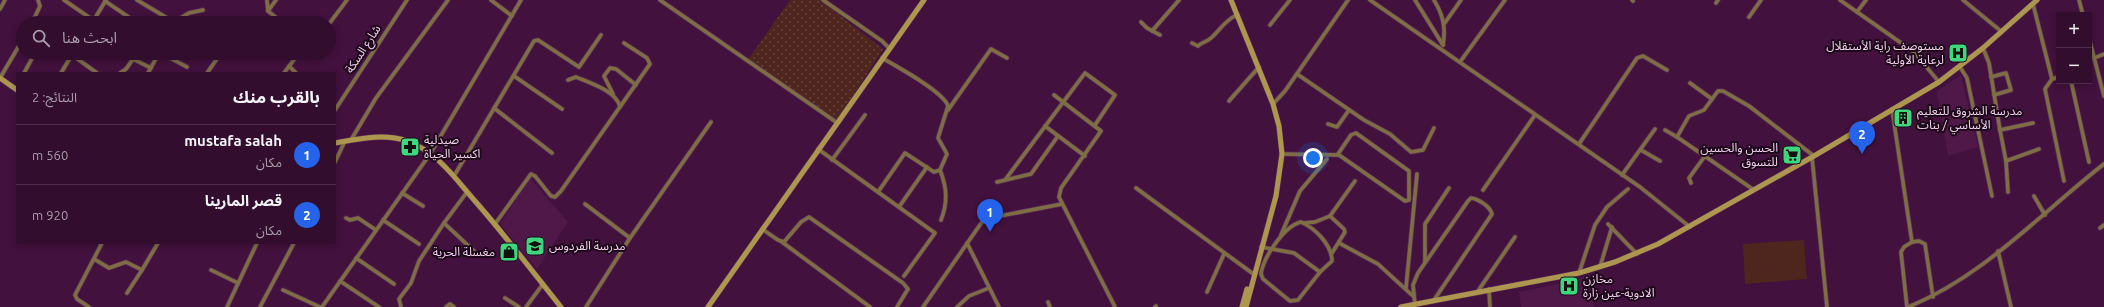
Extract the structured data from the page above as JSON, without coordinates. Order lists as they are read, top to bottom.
{
  "streets": {
    "street": ["شارع السكة"]
  },
  "places": {
    "hospital": ["مستوصف راية الأستقلال لرعاية الأولية", "مخازن الادوية-عين زارة"],
    "building": ["مدرسة الشروق للتعليم الأساسي / بنات"],
    "pharmacy": ["صيدلية اكسير الحياة"],
    "supermarket": ["الحسن والحسين للتسوق"],
    "school or university": ["مدرسة الفردوس"],
    "shop": ["مغسلة الحرية"]
  },
  "page": {
    "map_buttons": ["+", "−"],
    "search": "ابحث هنا",
    "heading": ["بالقرب منك", "النتائج: 2"],
    "pins": ["2", "1"],
    "list": [
      {
        "mark": "1",
        "name": "mustafa salah",
        "note": "مكان",
        "value": "560 m"
      },
      {
        "mark": "2",
        "name": "قصر المارينا",
        "note": "مكان",
        "value": "920 m"
      }
    ]
  }
}
